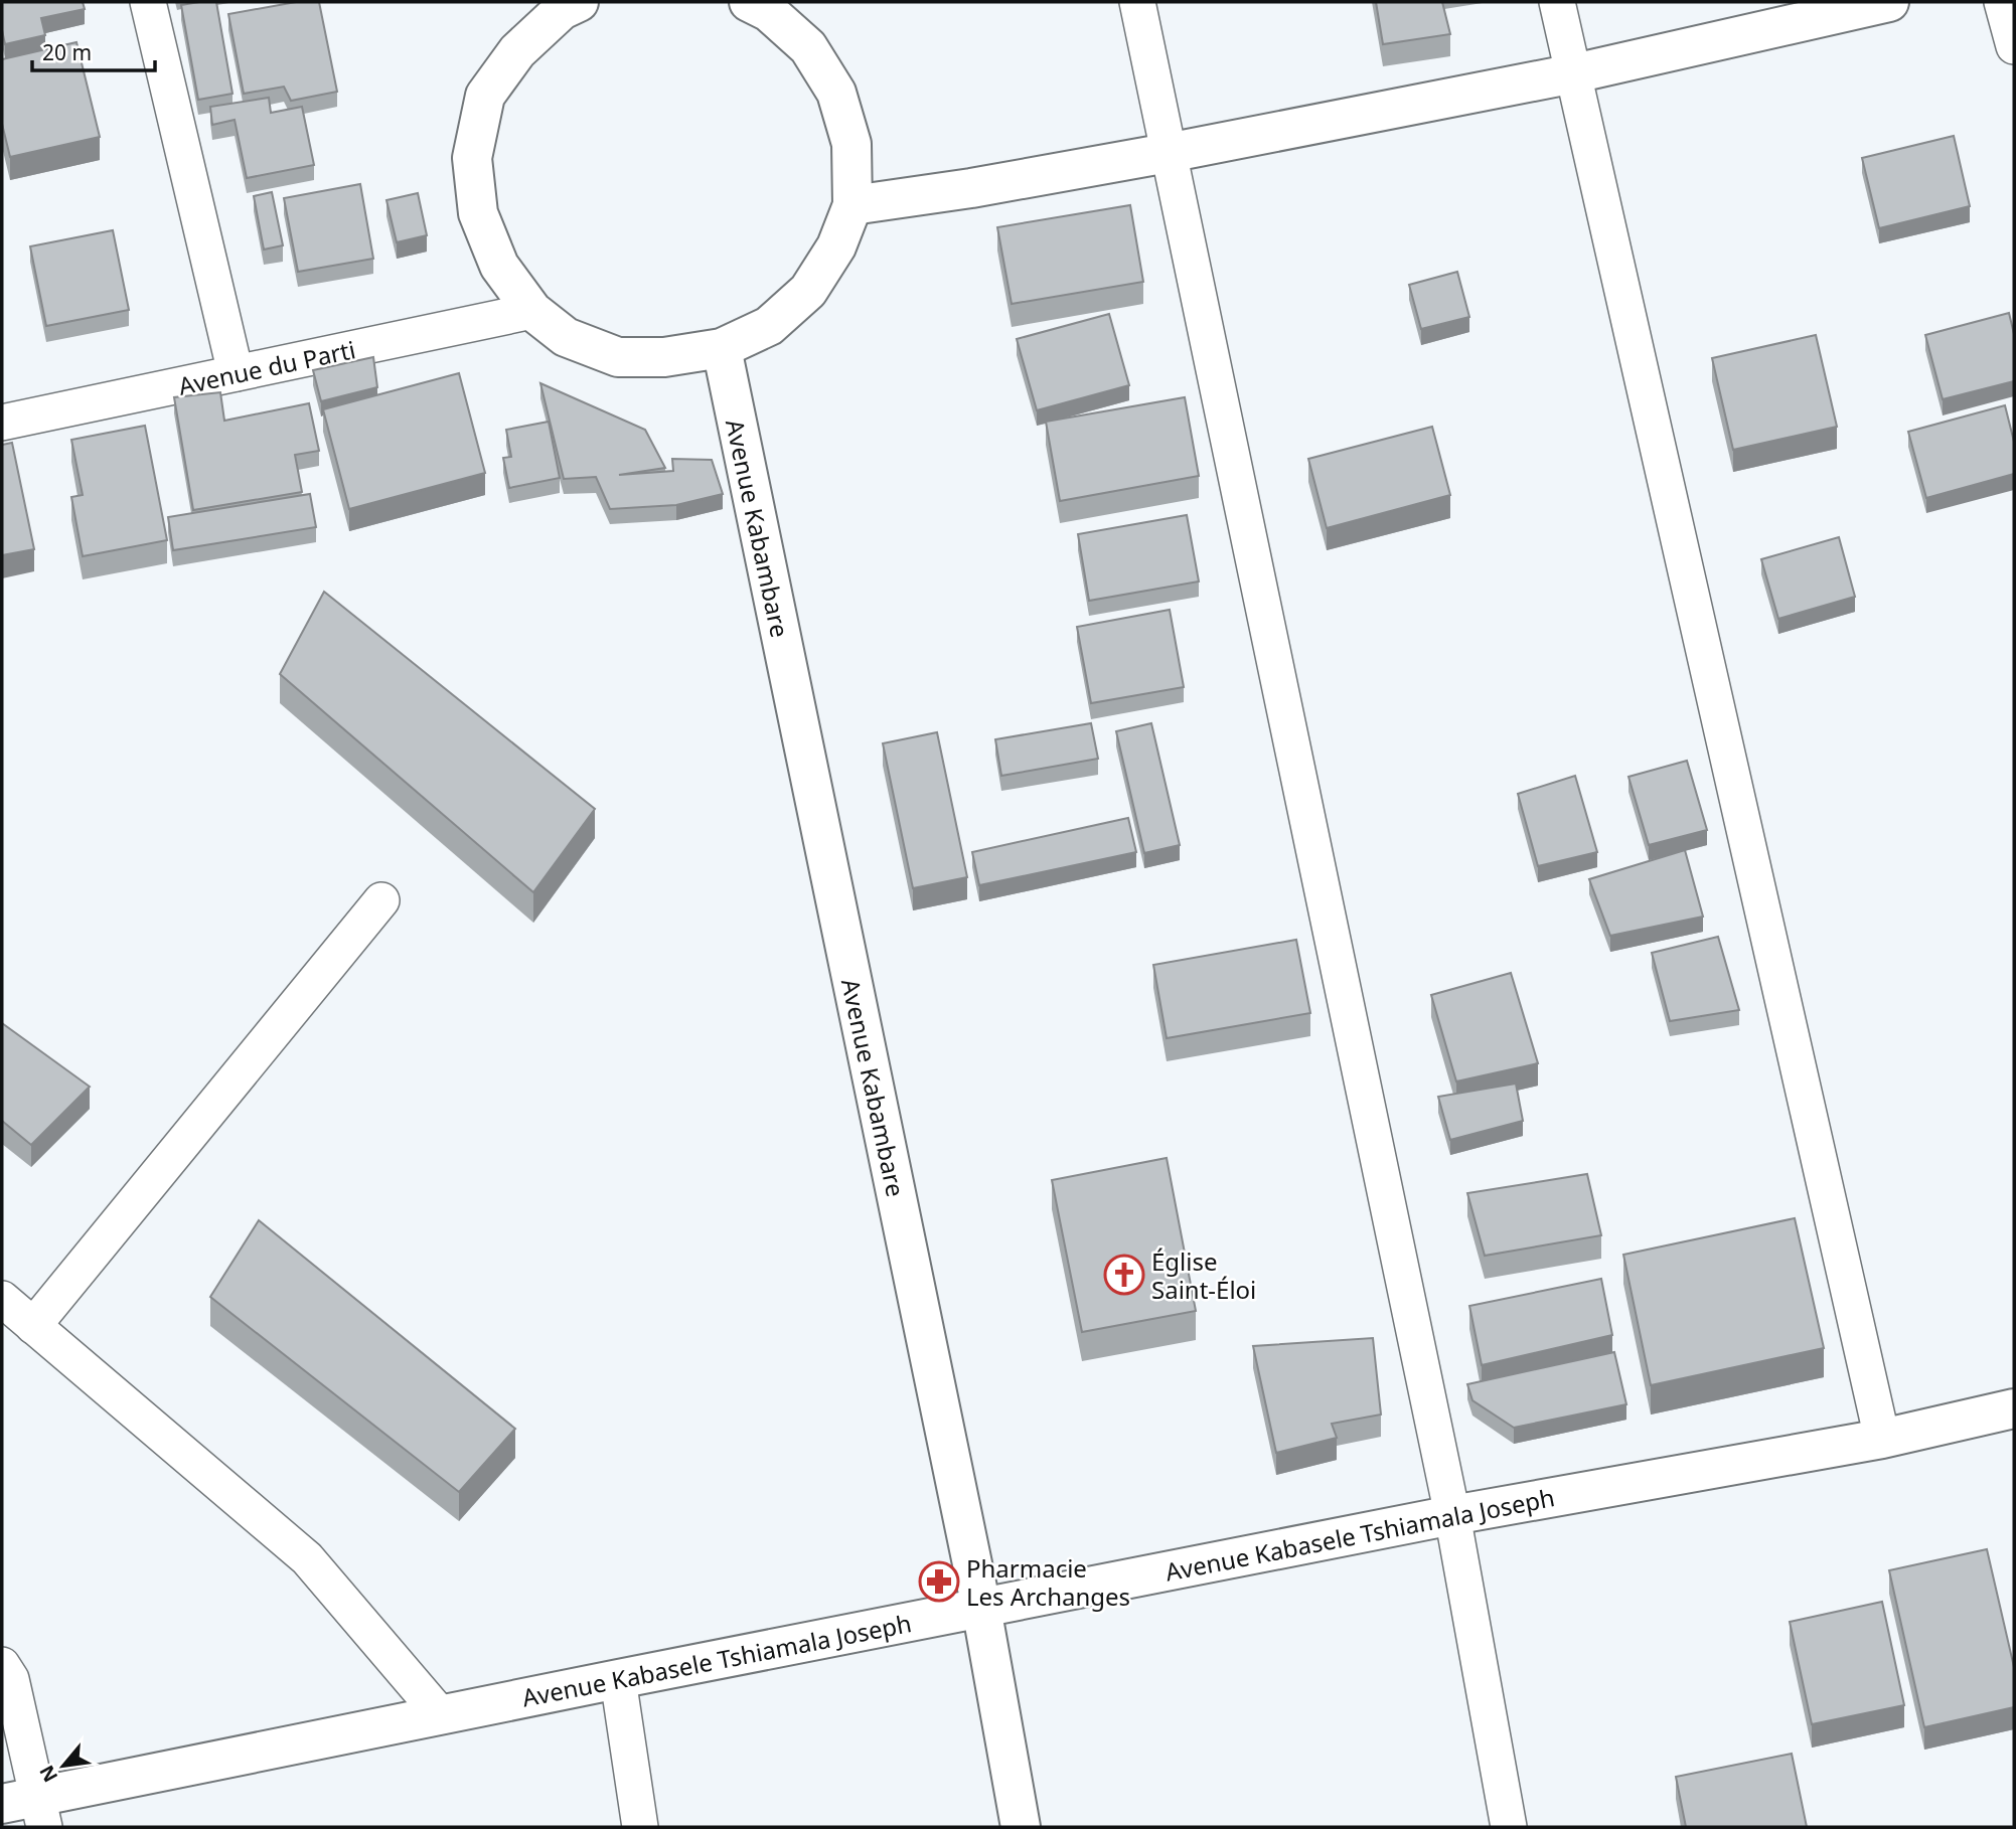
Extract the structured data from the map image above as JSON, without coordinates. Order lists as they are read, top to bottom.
{
  "streets": {
    "main road": ["Avenue Kabambare", "Avenue Kabasele Tshiamala Joseph"],
    "street": ["Avenue du Parti"]
  },
  "crossings": [
    ["Avenue Kabambare", "Avenue Kabasele Tshiamala Joseph"]
  ],
  "places": {
    "church": ["Église Saint-Éloi"],
    "pharmacy": ["Pharmacie Les Archanges"]
  },
  "scale_bar": "20 m",
  "north": "bottom left"
}
